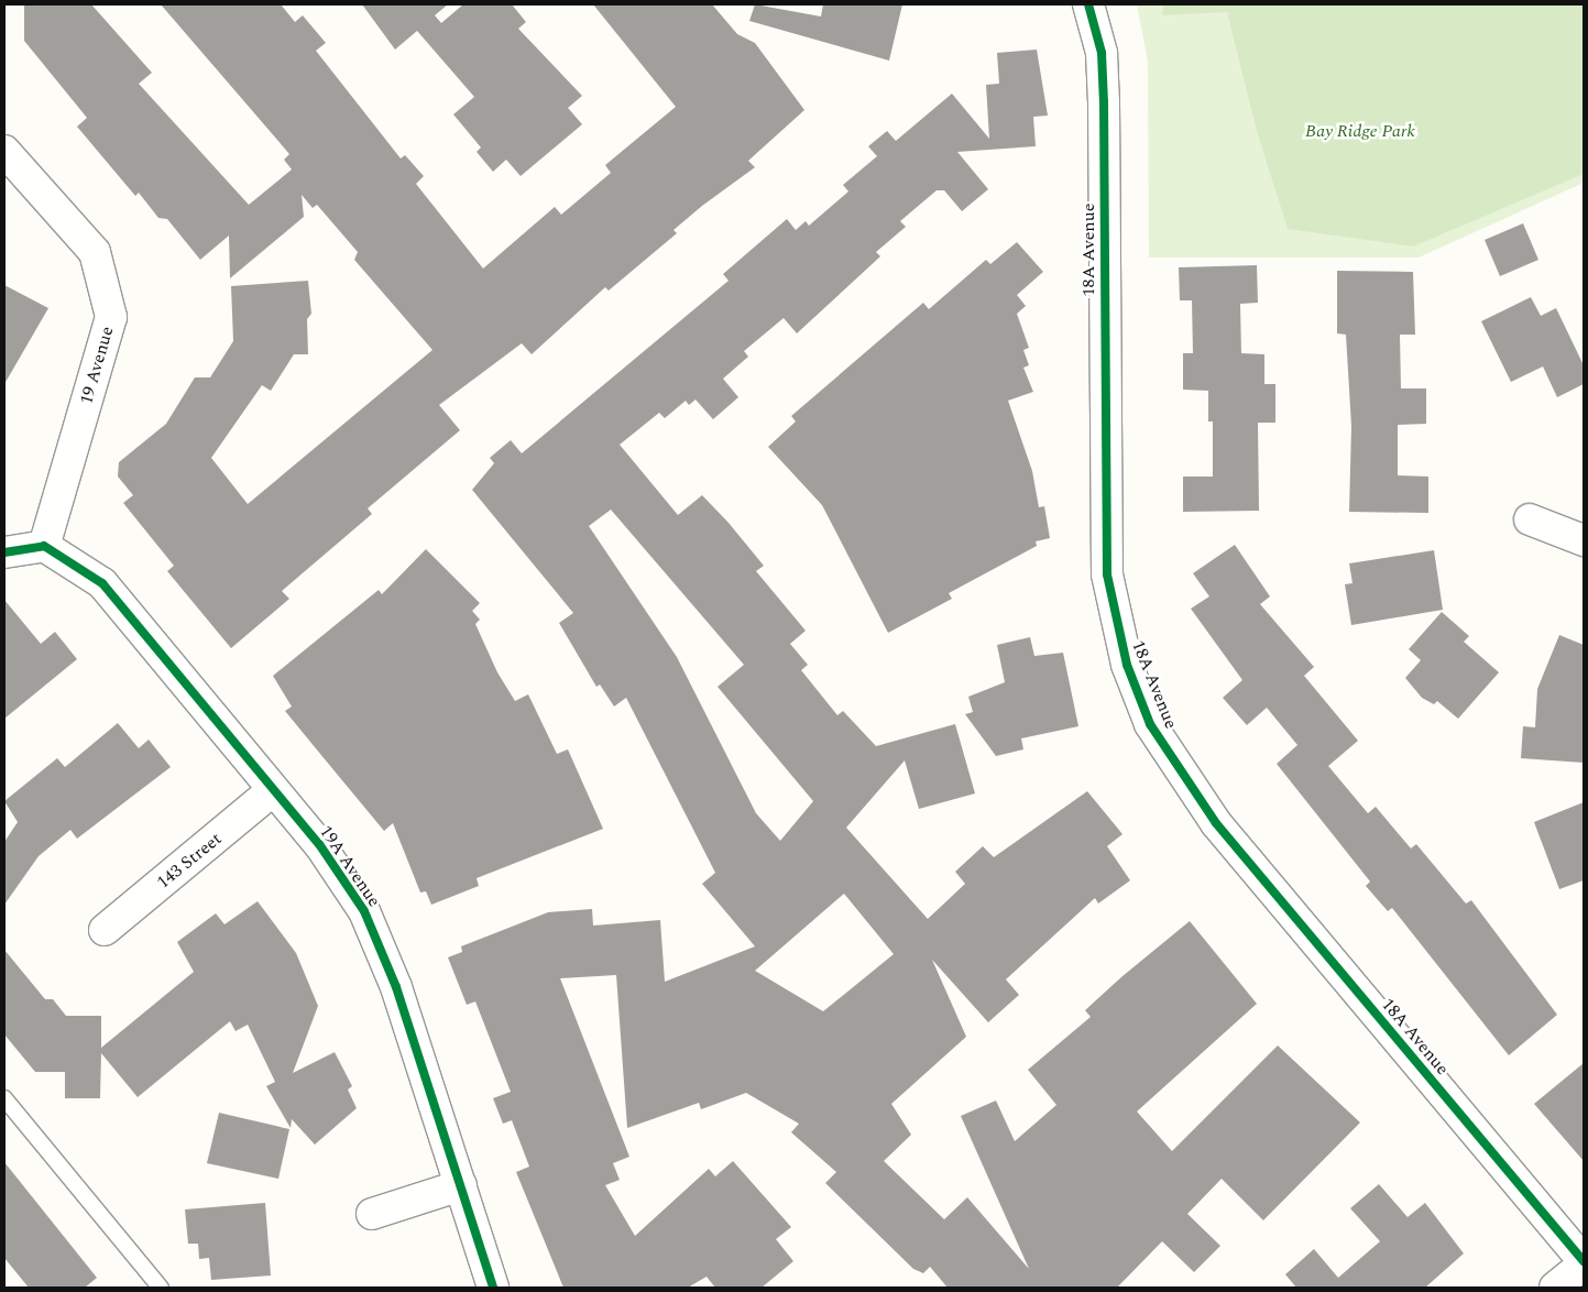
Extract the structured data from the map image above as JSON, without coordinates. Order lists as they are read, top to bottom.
{
  "streets": {
    "street": [
      "18A Avenue",
      "19 Avenue",
      "143 Street",
      "19A Avenue"
    ]
  },
  "crossings": [
    ["19 Avenue", "19A Avenue"],
    ["143 Street", "19A Avenue"]
  ],
  "parks": ["Bay Ridge Park"]
}
